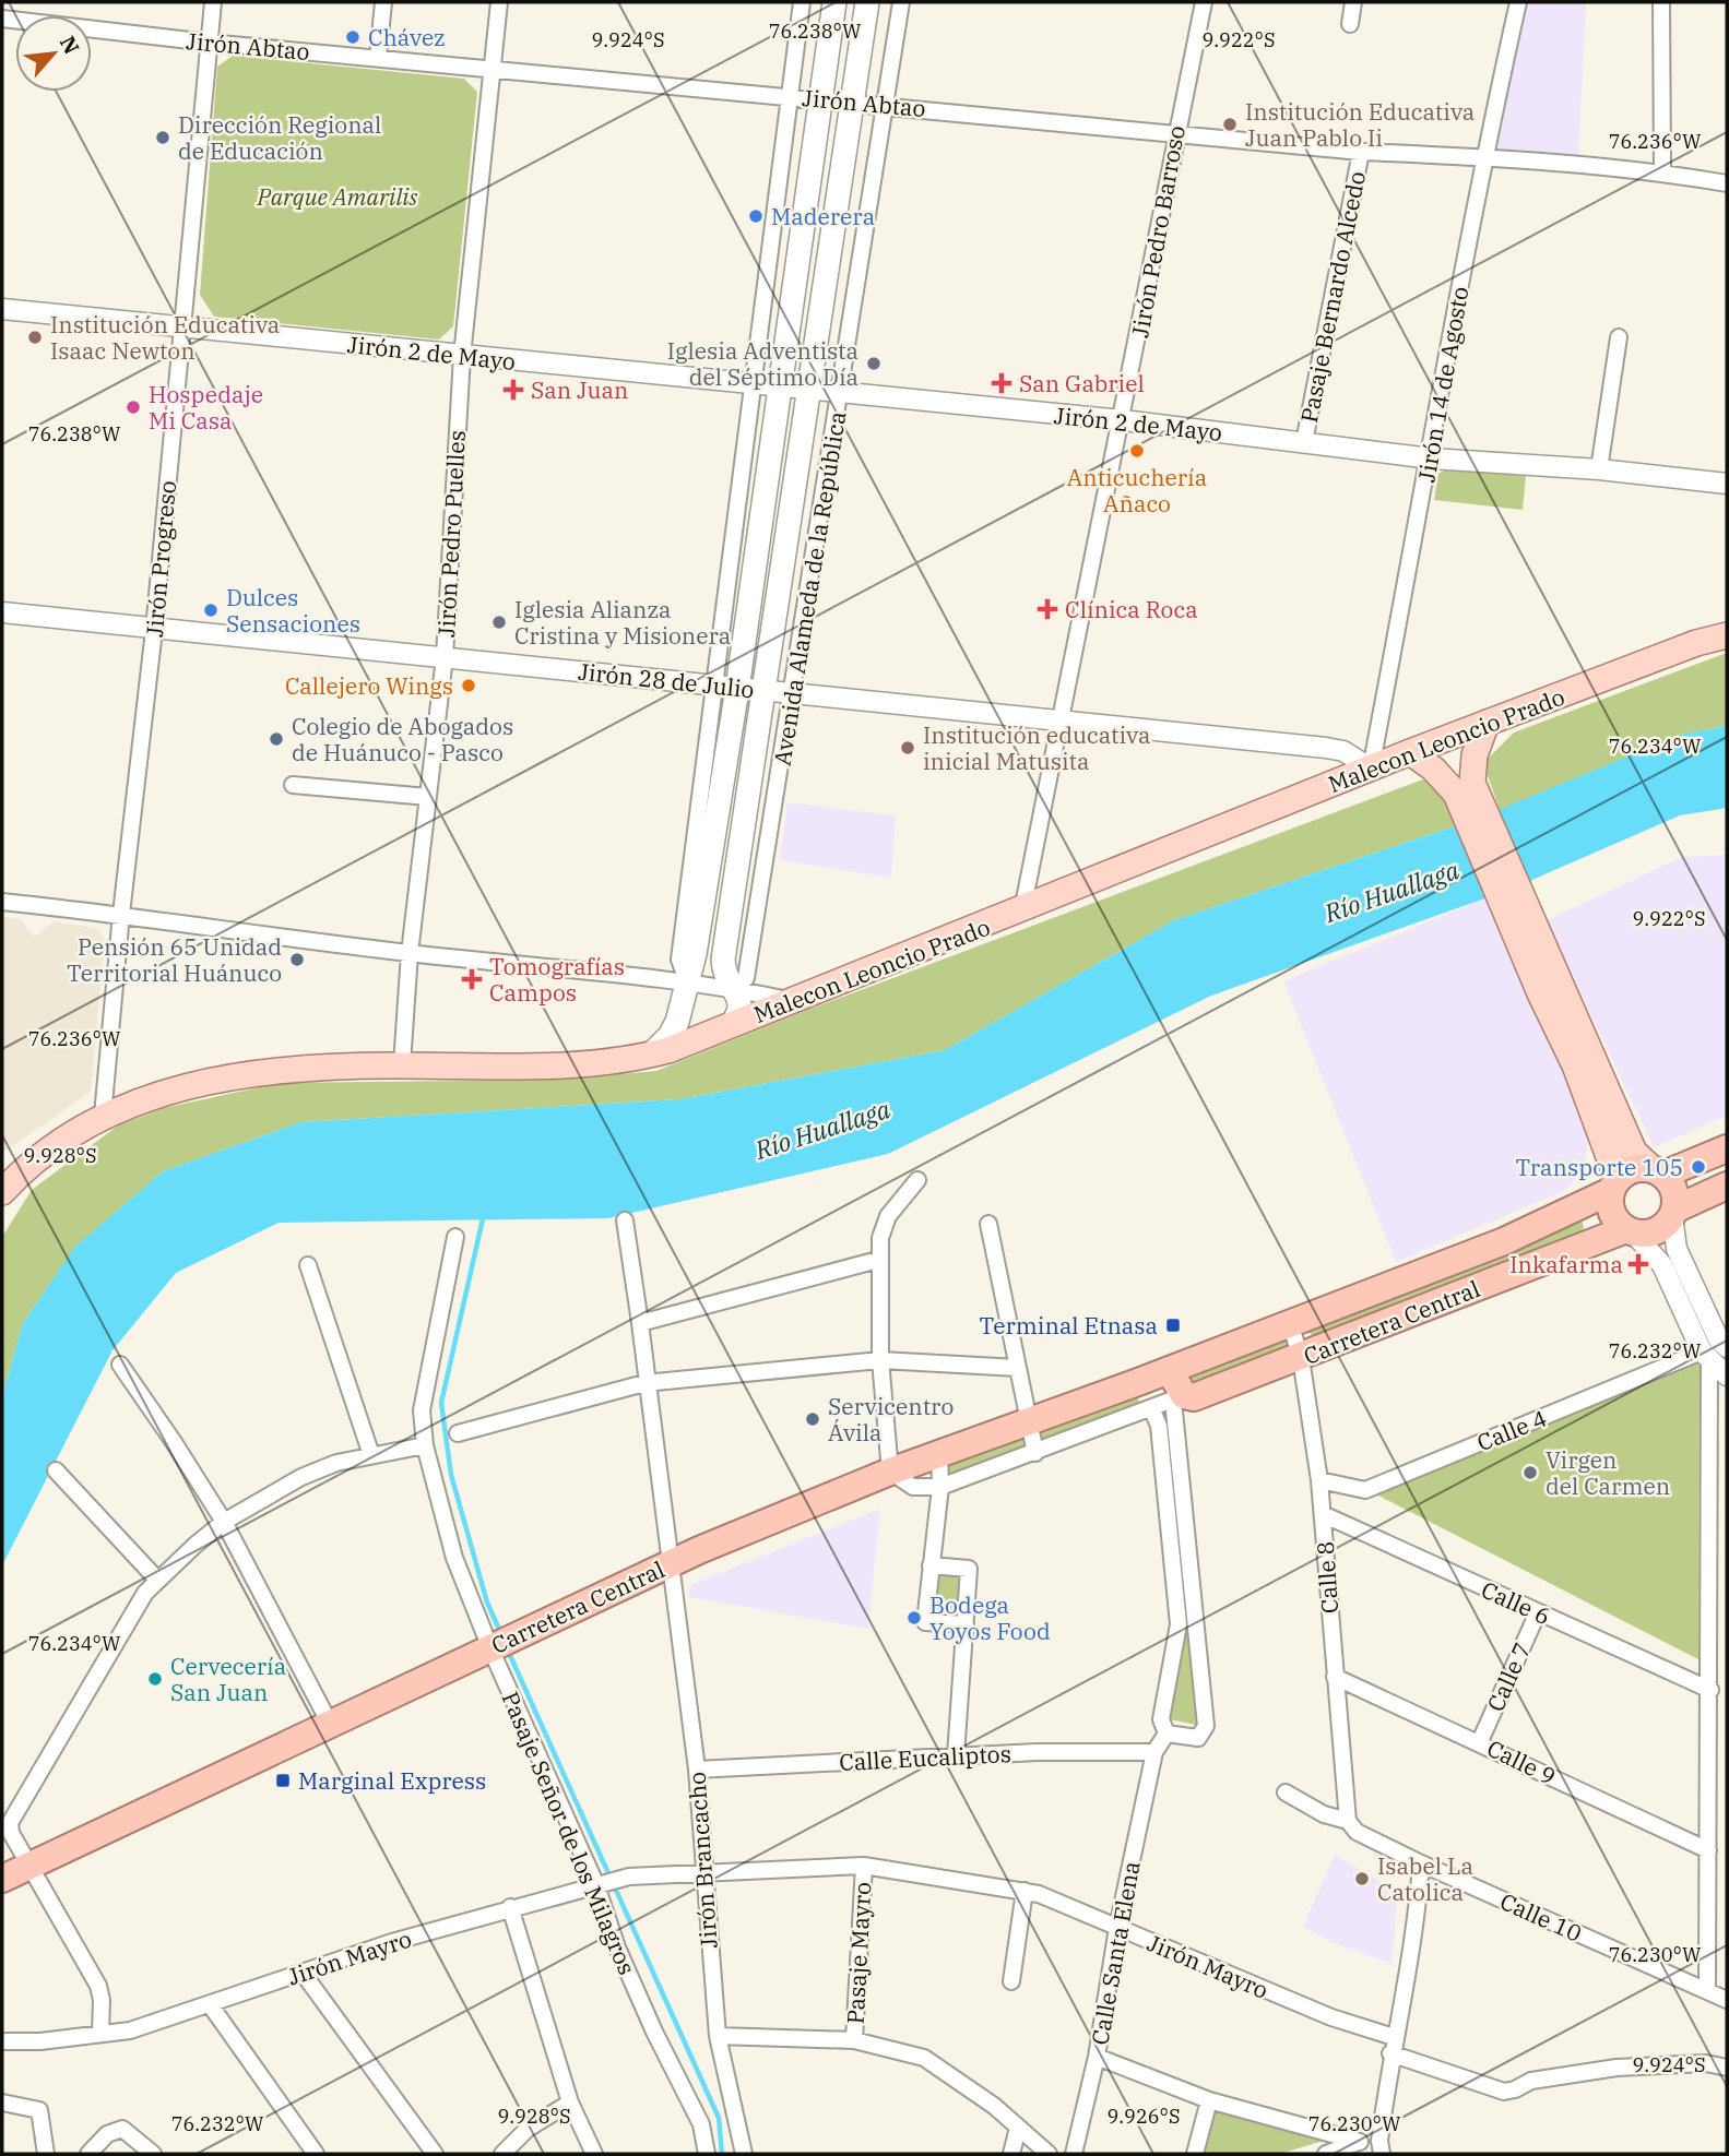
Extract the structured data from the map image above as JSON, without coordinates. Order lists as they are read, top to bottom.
{
  "streets": {
    "highway": ["Carretera Central"],
    "main road": ["Avenida Alameda de la República", "Malecon Leoncio Prado"],
    "street": [
      "Jirón Abtao",
      "Jirón Pedro Barroso",
      "Pasaje Bernardo Alcedo",
      "Jirón 2 de Mayo",
      "Jirón 14 de Agosto",
      "Jirón Pedro Puelles",
      "Jirón Progreso",
      "Jirón 28 de Julio",
      "Calle 4",
      "Calle 8",
      "Calle 6",
      "Calle 7",
      "Calle Eucaliptos",
      "Calle 9",
      "Pasaje Señor de los Milagros",
      "Jirón Brancacho",
      "Calle 10",
      "Pasaje Mayro",
      "Calle Santa Elena",
      "Jirón Mayro"
    ]
  },
  "crossings": [
    ["Jirón Abtao", "Jirón Pedro Barroso"],
    ["Jirón Abtao", "Pasaje Bernardo Alcedo"],
    ["Jirón Abtao", "Jirón 14 de Agosto"],
    ["Jirón Abtao", "Jirón Pedro Puelles"],
    ["Jirón Abtao", "Jirón Progreso"],
    ["Jirón Abtao", "Avenida Alameda de la República"],
    ["Jirón Pedro Barroso", "Jirón 2 de Mayo"],
    ["Jirón Pedro Barroso", "Jirón 28 de Julio"],
    ["Jirón Pedro Barroso", "Malecon Leoncio Prado"],
    ["Pasaje Bernardo Alcedo", "Jirón 2 de Mayo"],
    ["Jirón 2 de Mayo", "Jirón 14 de Agosto"],
    ["Jirón 2 de Mayo", "Jirón Pedro Puelles"],
    ["Jirón 2 de Mayo", "Jirón Progreso"],
    ["Jirón 2 de Mayo", "Avenida Alameda de la República"],
    ["Jirón 14 de Agosto", "Jirón 28 de Julio"],
    ["Jirón 14 de Agosto", "Malecon Leoncio Prado"],
    ["Jirón Pedro Puelles", "Jirón 28 de Julio"],
    ["Jirón Pedro Puelles", "Malecon Leoncio Prado"],
    ["Jirón Progreso", "Jirón 28 de Julio"],
    ["Jirón Progreso", "Malecon Leoncio Prado"],
    ["Avenida Alameda de la República", "Jirón 28 de Julio"],
    ["Avenida Alameda de la República", "Malecon Leoncio Prado"],
    ["Jirón 28 de Julio", "Malecon Leoncio Prado"],
    ["Carretera Central", "Calle 8"],
    ["Carretera Central", "Pasaje Señor de los Milagros"],
    ["Carretera Central", "Jirón Brancacho"],
    ["Calle 4", "Calle 8"],
    ["Calle 8", "Calle 6"],
    ["Calle 8", "Calle 9"],
    ["Calle 8", "Calle 10"],
    ["Calle 6", "Calle 7"],
    ["Calle 7", "Calle 9"],
    ["Calle Eucaliptos", "Jirón Brancacho"],
    ["Calle Eucaliptos", "Calle Santa Elena"],
    ["Pasaje Señor de los Milagros", "Jirón Mayro"],
    ["Jirón Brancacho", "Jirón Mayro"],
    ["Pasaje Mayro", "Jirón Mayro"],
    ["Calle Santa Elena", "Jirón Mayro"]
  ],
  "water": ["Río Huallaga"],
  "parks": ["Parque Amarilis"],
  "places": {
    "other": [
      "Chávez",
      "Institución Educativa Juan Pablo Ii",
      "Dirección Regional de Educación",
      "Maderera",
      "Institución Educativa Isaac Newton",
      "Iglesia Adventista del Séptimo Día",
      "Hospedaje Mi Casa",
      "Anticuchería Añaco",
      "Dulces Sensaciones",
      "Iglesia Alianza Cristina y Misionera",
      "Callejero Wings",
      "Colegio de Abogados de Huánuco - Pasco",
      "Institución educativa inicial Matusita",
      "Pensión 65 Unidad Territorial Huánuco",
      "Transporte 105",
      "Servicentro Ávila",
      "Virgen del Carmen",
      "Bodega Yoyos Food",
      "Cervecería San Juan",
      "Isabel La Catolica"
    ],
    "health": [
      "San Gabriel",
      "San Juan",
      "Clínica Roca",
      "Tomografías Campos",
      "Inkafarma"
    ],
    "transit": ["Terminal Etnasa", "Marginal Express"]
  },
  "north": "top right",
  "coordinates": [
    "76.238°W",
    "9.924°S",
    "9.922°S",
    "76.236°W",
    "76.234°W",
    "9.928°S",
    "76.232°W",
    "76.230°W",
    "9.926°S"
  ]
}
